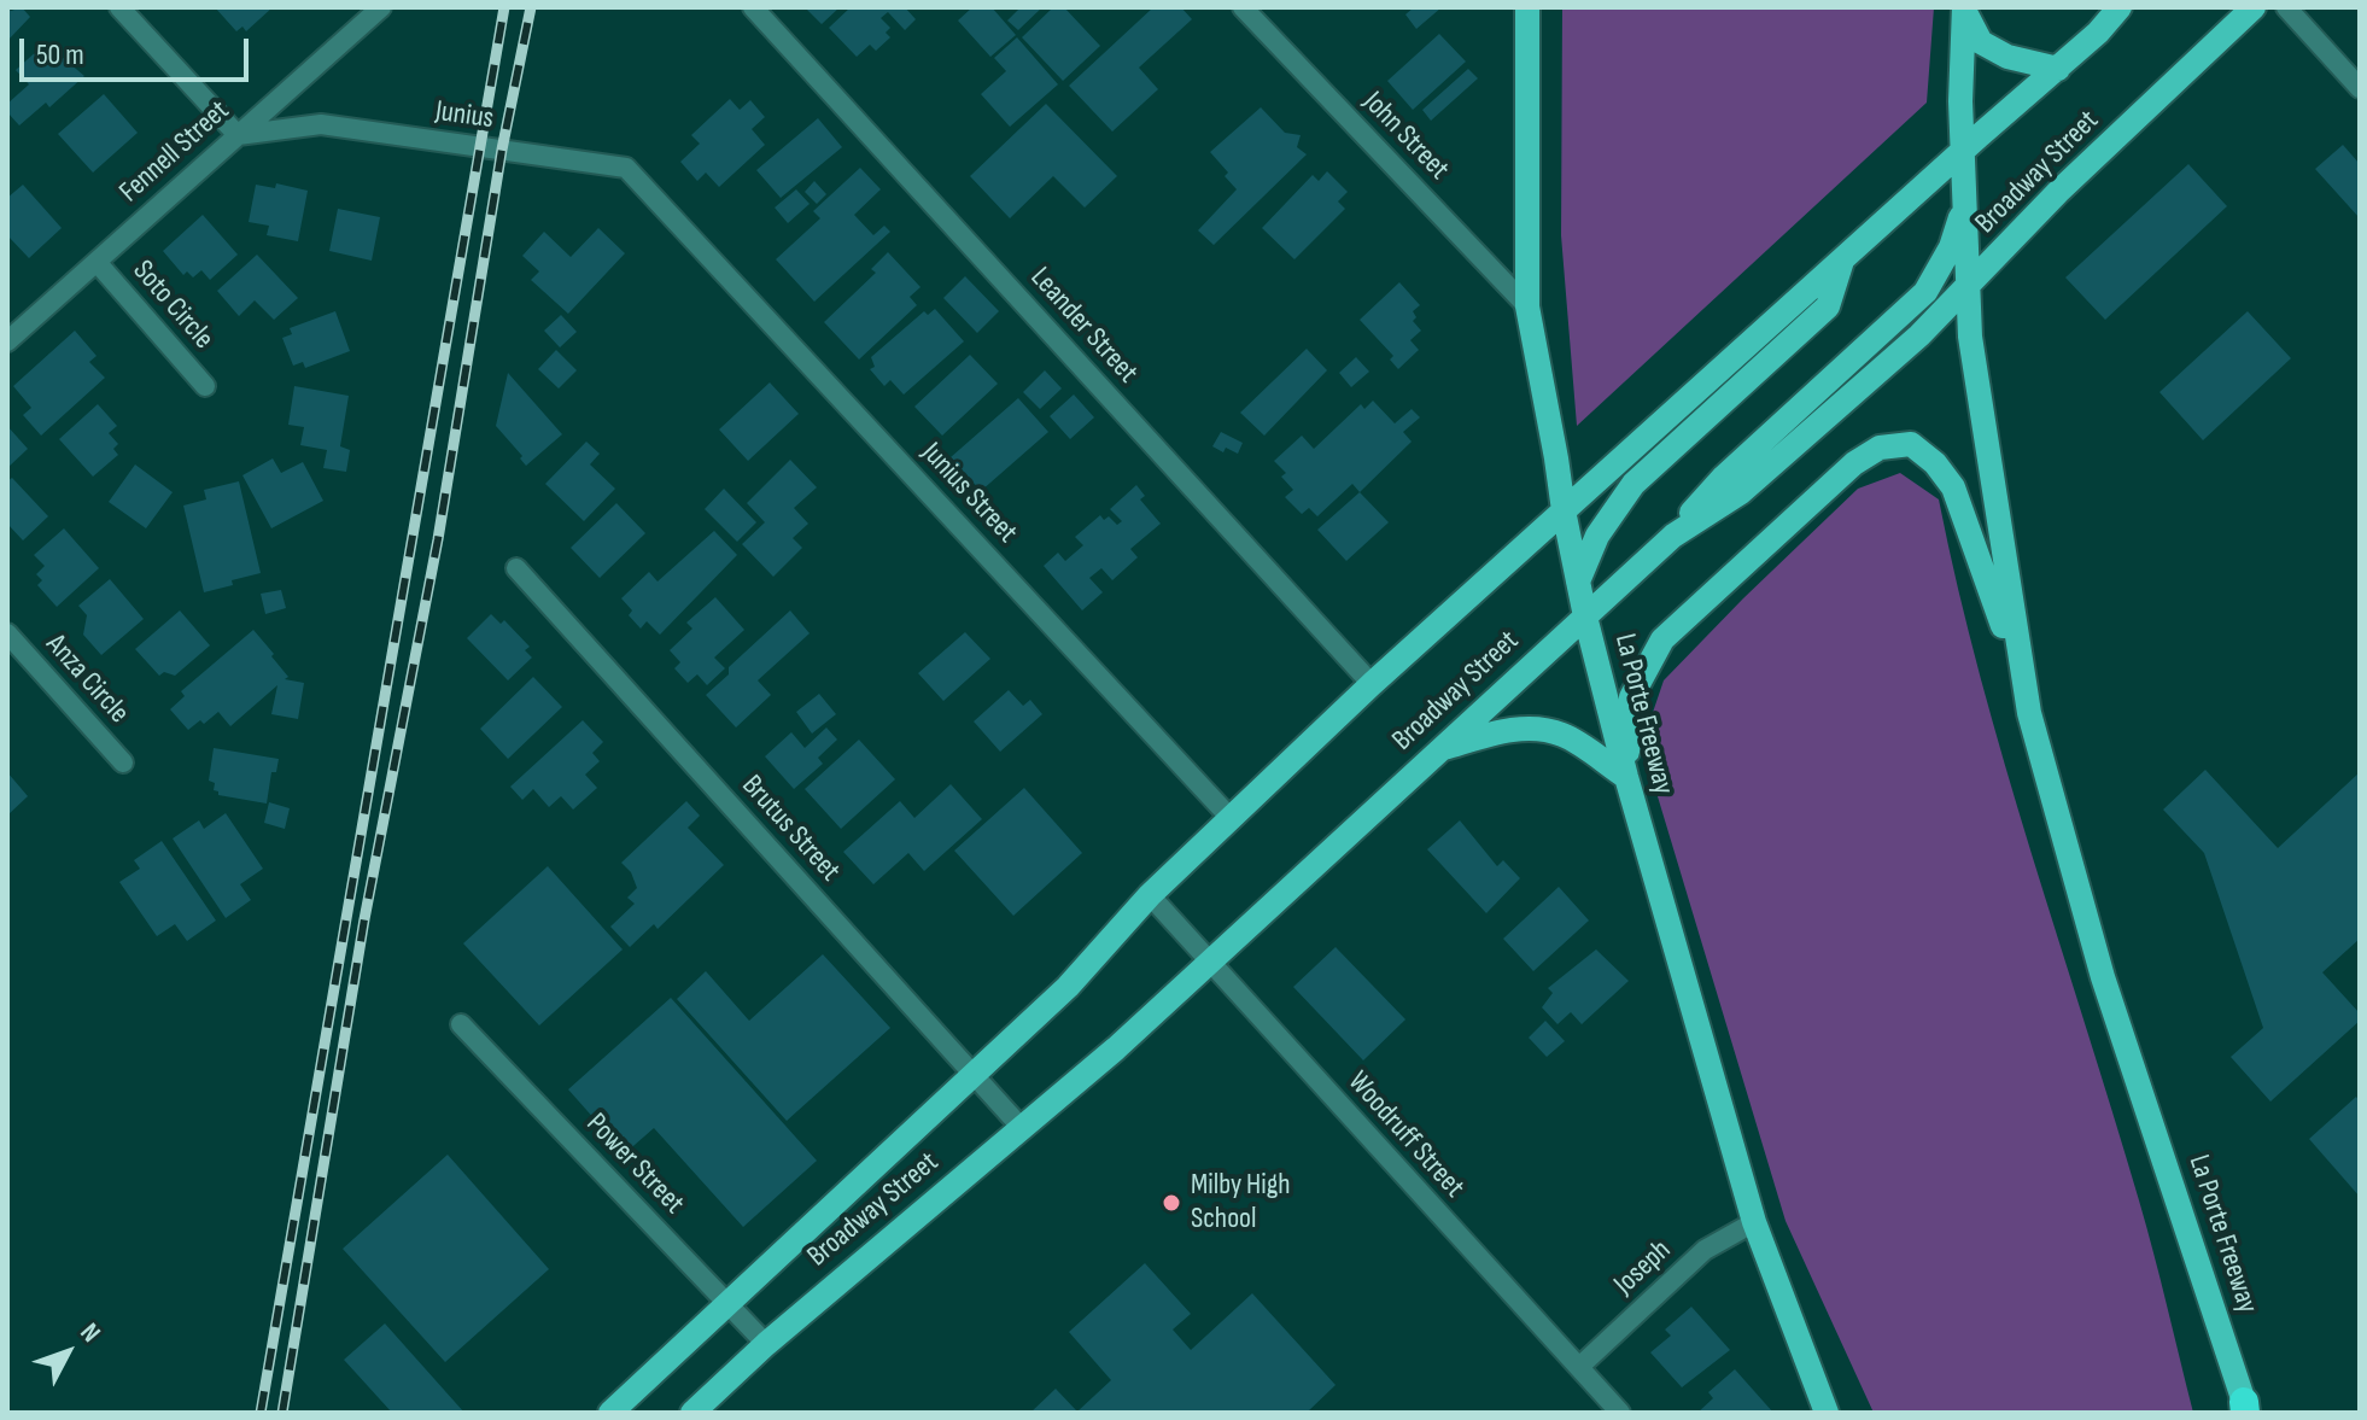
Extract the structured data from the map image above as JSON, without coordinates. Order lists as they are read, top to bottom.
{
  "streets": {
    "main road": ["Broadway Street", "La Porte Freeway"],
    "street": [
      "Junius",
      "John Street",
      "Fennell Street",
      "Soto Circle",
      "Leander Street",
      "Junius Street",
      "Anza Circle",
      "Brutus Street",
      "Woodruff Street",
      "Power Street",
      "Joseph"
    ]
  },
  "crossings": [
    ["Junius", "Fennell Street"],
    ["Junius", "Junius Street"],
    ["John Street", "La Porte Freeway"],
    ["Fennell Street", "Soto Circle"],
    ["Broadway Street", "Leander Street"],
    ["Broadway Street", "Junius Street"],
    ["Broadway Street", "La Porte Freeway"],
    ["Broadway Street", "Brutus Street"],
    ["Broadway Street", "Woodruff Street"],
    ["Broadway Street", "Power Street"],
    ["La Porte Freeway", "Joseph"],
    ["Woodruff Street", "Joseph"]
  ],
  "places": ["Milby High School"],
  "scale_bar": "50 m",
  "north": "top right"
}
